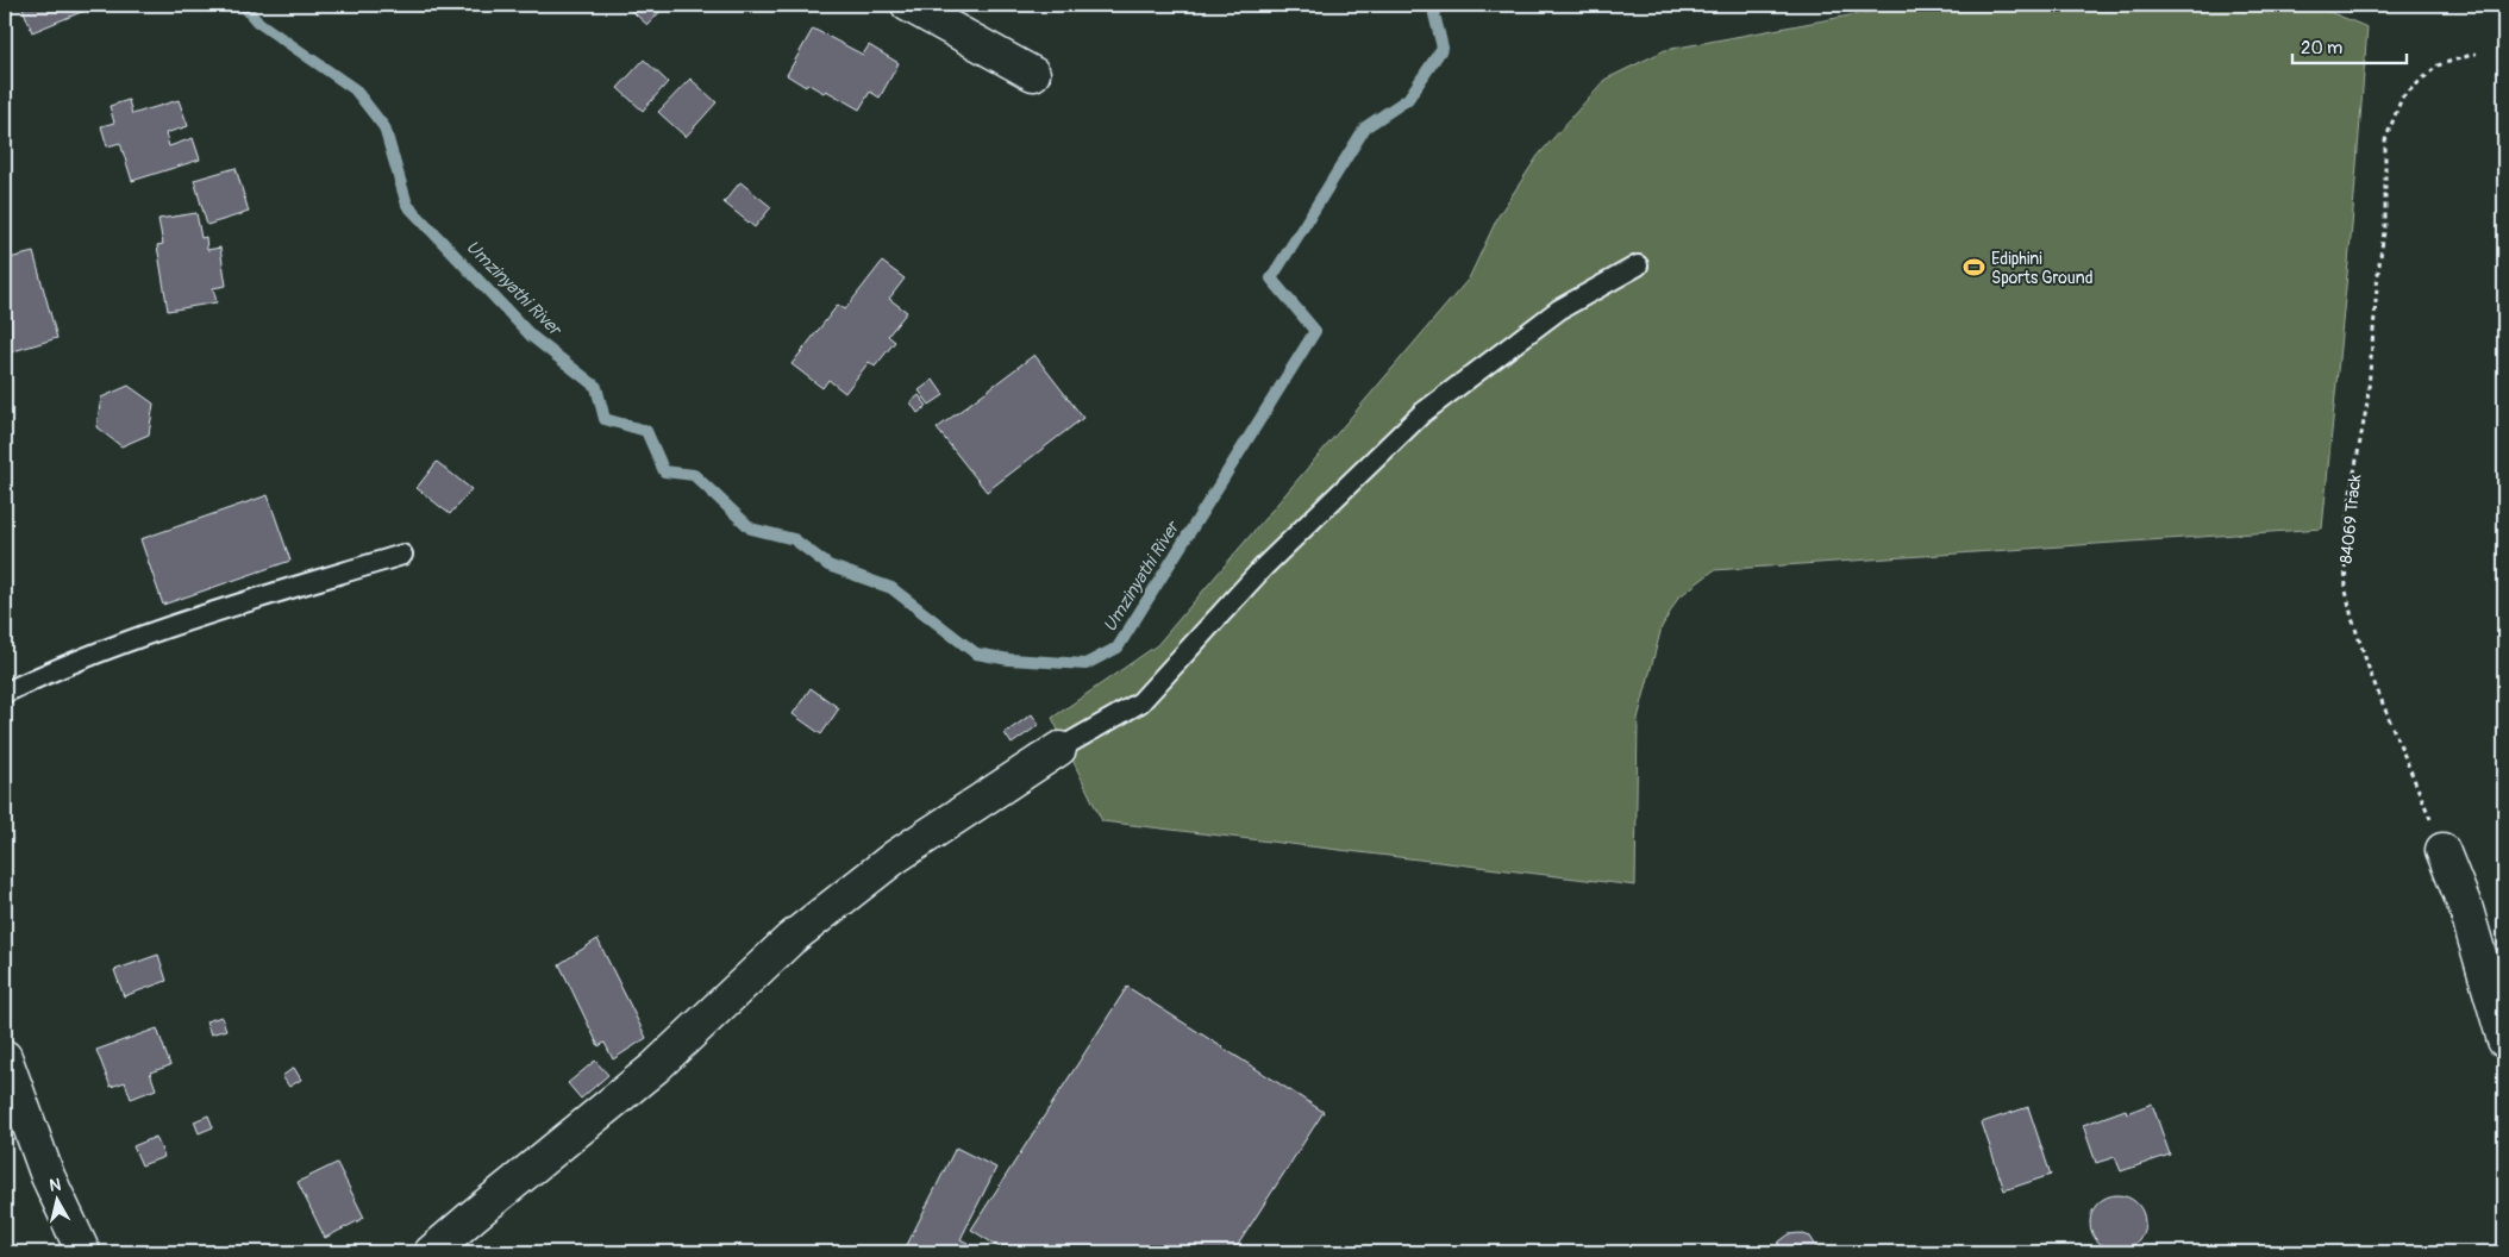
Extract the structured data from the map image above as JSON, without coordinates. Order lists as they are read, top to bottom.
{
  "streets": {
    "path": ["84069 Track"]
  },
  "water": ["Umzinyathi River"],
  "places": {
    "sports": ["Ediphini Sports Ground"]
  },
  "scale_bar": "20 m",
  "north": "top"
}
